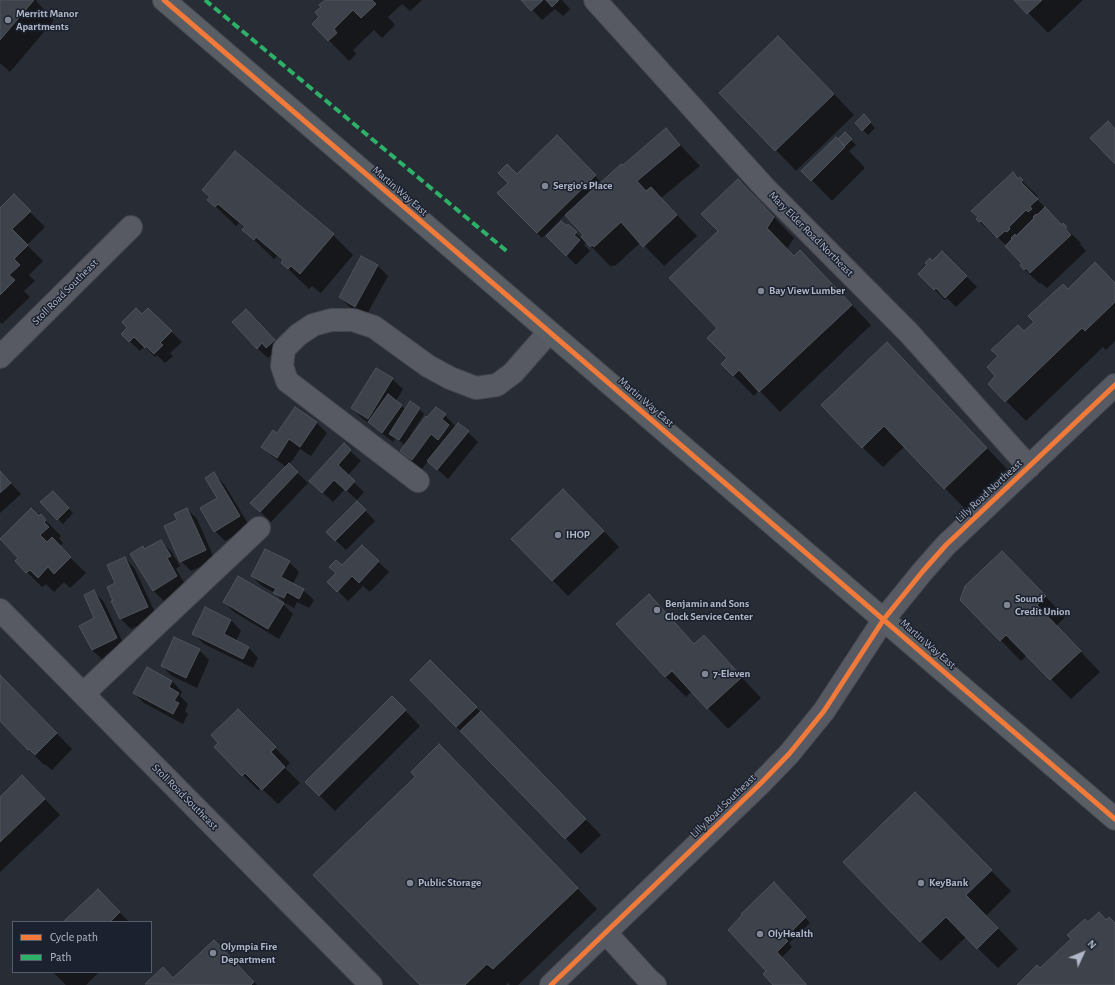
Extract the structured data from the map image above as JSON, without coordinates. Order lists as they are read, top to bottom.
{
  "streets": {
    "main road": ["Martin Way East"],
    "street": [
      "Mary Elder Road Northeast",
      "Stoll Road Southeast",
      "Lilly Road Northeast",
      "Lilly Road Southeast"
    ]
  },
  "crossings": [
    ["Martin Way East", "Lilly Road Northeast"],
    ["Martin Way East", "Lilly Road Southeast"],
    ["Mary Elder Road Northeast", "Lilly Road Northeast"],
    ["Lilly Road Northeast", "Lilly Road Southeast"]
  ],
  "places": [
    "Merritt Manor Apartments",
    "Sergio's Place",
    "Bay View Lumber",
    "IHOP",
    "Sound Credit Union",
    "Benjamin and Sons Clock Service Center",
    "7-Eleven",
    "Public Storage",
    "KeyBank",
    "OlyHealth",
    "Olympia Fire Department"
  ],
  "legend": ["Cycle path", "Path"],
  "north": "top right"
}
